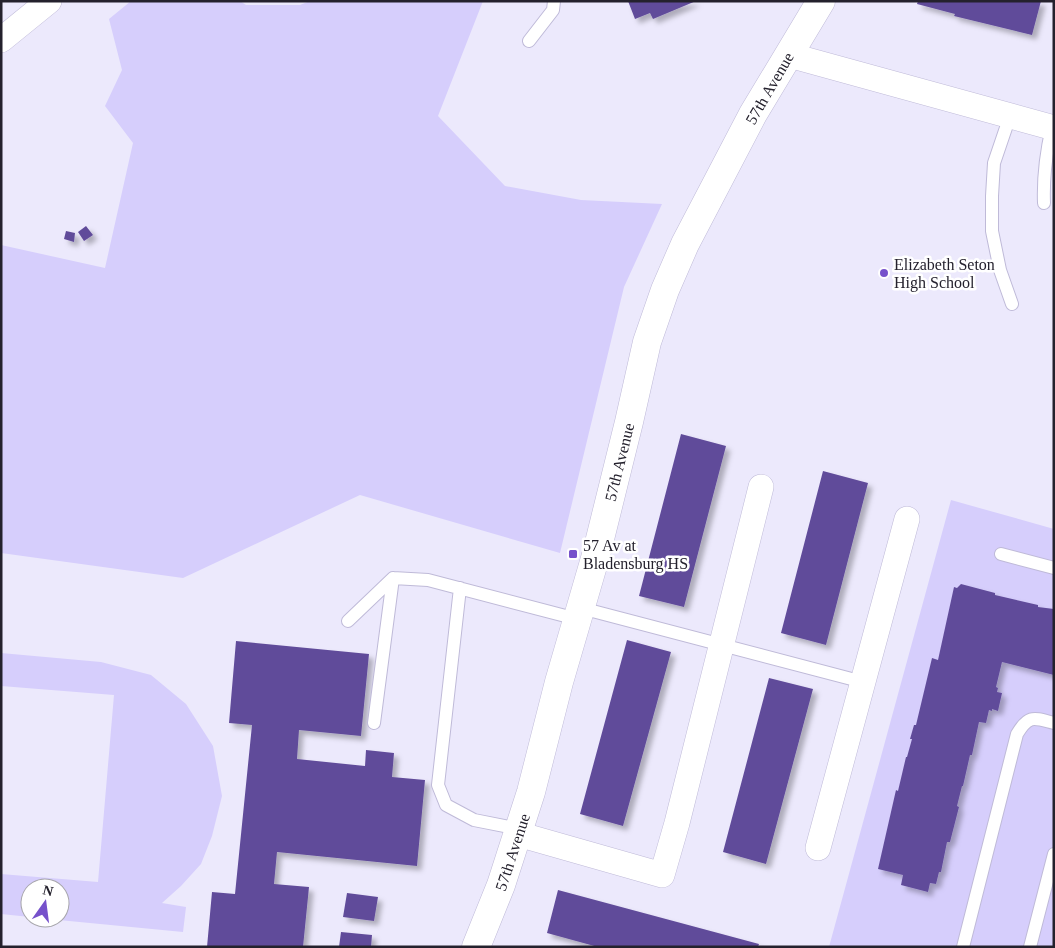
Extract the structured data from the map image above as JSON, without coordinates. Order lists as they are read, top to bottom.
{
  "streets": {
    "street": ["57th Avenue"]
  },
  "places": {
    "other": ["Elizabeth Seton High School"],
    "transit": ["57 Av at Bladensburg HS"]
  },
  "north": "top"
}
